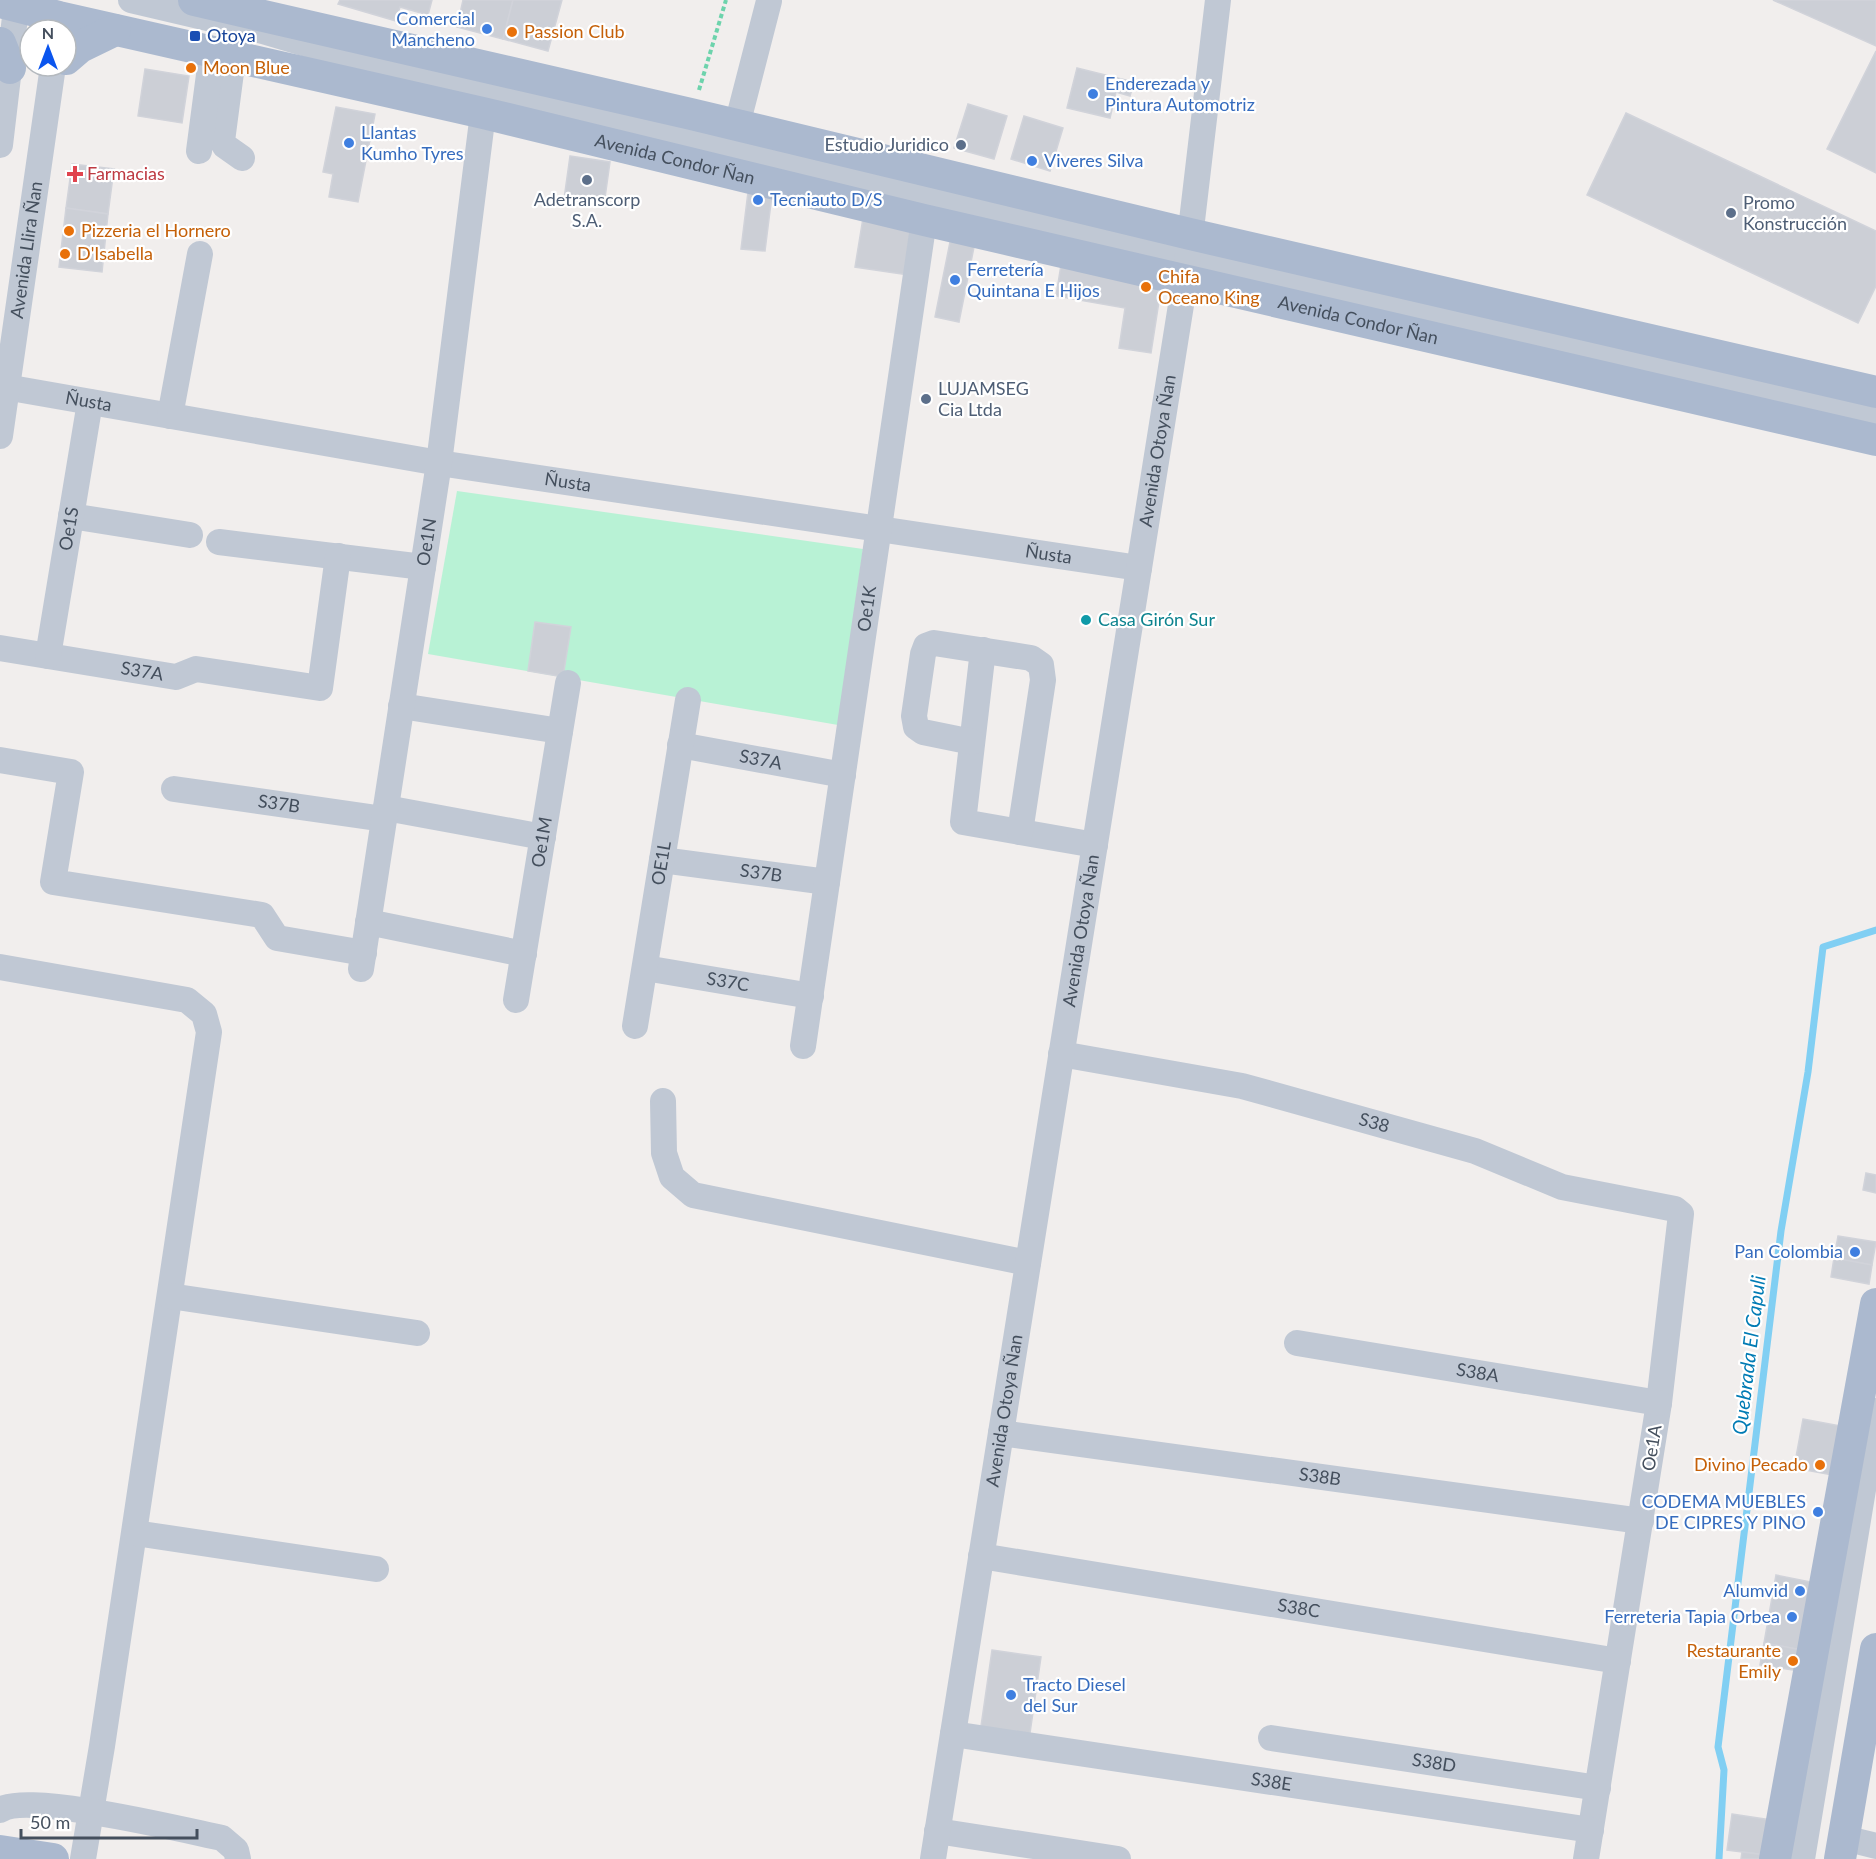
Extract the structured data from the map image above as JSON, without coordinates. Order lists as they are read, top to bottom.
{
  "streets": {
    "main road": ["Avenida Condor Ñan"],
    "street": [
      "Avenida Llira Ñan",
      "Ñusta",
      "Avenida Otoya Ñan",
      "Oe1S",
      "Oe1N",
      "Oe1K",
      "S37A",
      "S37B",
      "Oe1M",
      "OE1L",
      "S37C",
      "S38",
      "S38A",
      "Oe1A",
      "S38B",
      "S38C",
      "S38D",
      "S38E"
    ]
  },
  "crossings": [
    ["Avenida Condor Ñan", "Avenida Otoya Ñan"],
    ["Avenida Condor Ñan", "Oe1N"],
    ["Avenida Condor Ñan", "Oe1K"],
    ["Avenida Llira Ñan", "Ñusta"],
    ["Ñusta", "Avenida Otoya Ñan"],
    ["Ñusta", "Oe1S"],
    ["Ñusta", "Oe1N"],
    ["Ñusta", "Oe1K"],
    ["Avenida Otoya Ñan", "S38"],
    ["Avenida Otoya Ñan", "S38B"],
    ["Avenida Otoya Ñan", "S38C"],
    ["Avenida Otoya Ñan", "S38E"],
    ["Oe1S", "S37A"],
    ["Oe1N", "S37B"],
    ["Oe1K", "S37A"],
    ["Oe1K", "S37B"],
    ["Oe1K", "S37C"],
    ["S37A", "OE1L"],
    ["S37B", "Oe1M"],
    ["S37B", "OE1L"],
    ["OE1L", "S37C"],
    ["S38", "Oe1A"],
    ["S38A", "Oe1A"],
    ["Oe1A", "S38B"],
    ["Oe1A", "S38C"],
    ["Oe1A", "S38D"],
    ["Oe1A", "S38E"]
  ],
  "water": ["Quebrada El Capuli"],
  "places": {
    "other": [
      "Comercial Mancheno",
      "Passion Club",
      "Moon Blue",
      "Enderezada y Pintura Automotriz",
      "Llantas Kumho Tyres",
      "Estudio Juridico",
      "Viveres Silva",
      "Adetranscorp S.A.",
      "Tecniauto D/S",
      "Promo Konstrucción",
      "Pizzeria el Hornero",
      "D'Isabella",
      "Ferretería Quintana E Hijos",
      "Chifa Oceano King",
      "LUJAMSEG Cia Ltda",
      "Casa Girón Sur",
      "Pan Colombia",
      "Divino Pecado",
      "CODEMA MUEBLES DE CIPRES Y PINO",
      "Alumvid",
      "Ferreteria Tapia Orbea",
      "Restaurante Emily",
      "Tracto Diesel del Sur"
    ],
    "transit": ["Otoya"],
    "health": ["Farmacias"]
  },
  "scale_bar": "50 m",
  "north": "top"
}
